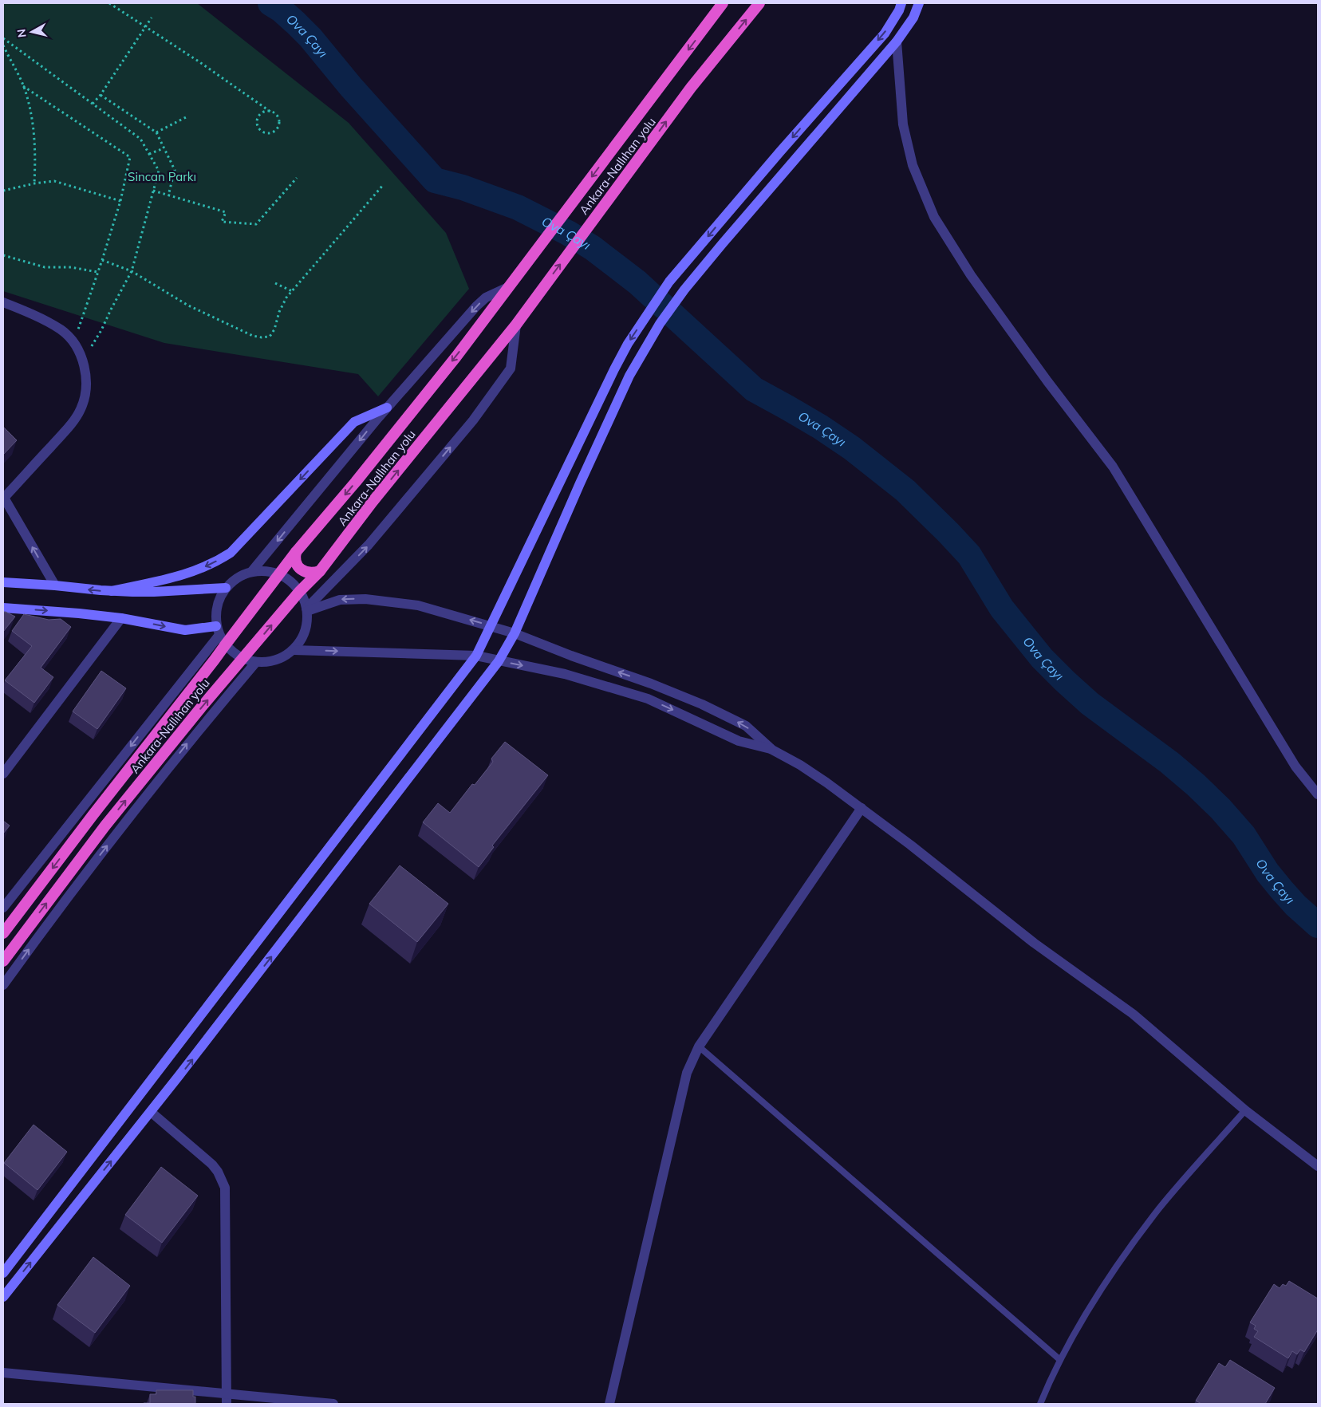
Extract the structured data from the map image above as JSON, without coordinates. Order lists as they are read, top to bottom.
{
  "streets": {
    "highway": ["Ankara-Nallıhan yolu"]
  },
  "water": ["Ova Çayı"],
  "parks": ["Sincan Parkı"],
  "north": "left"
}
